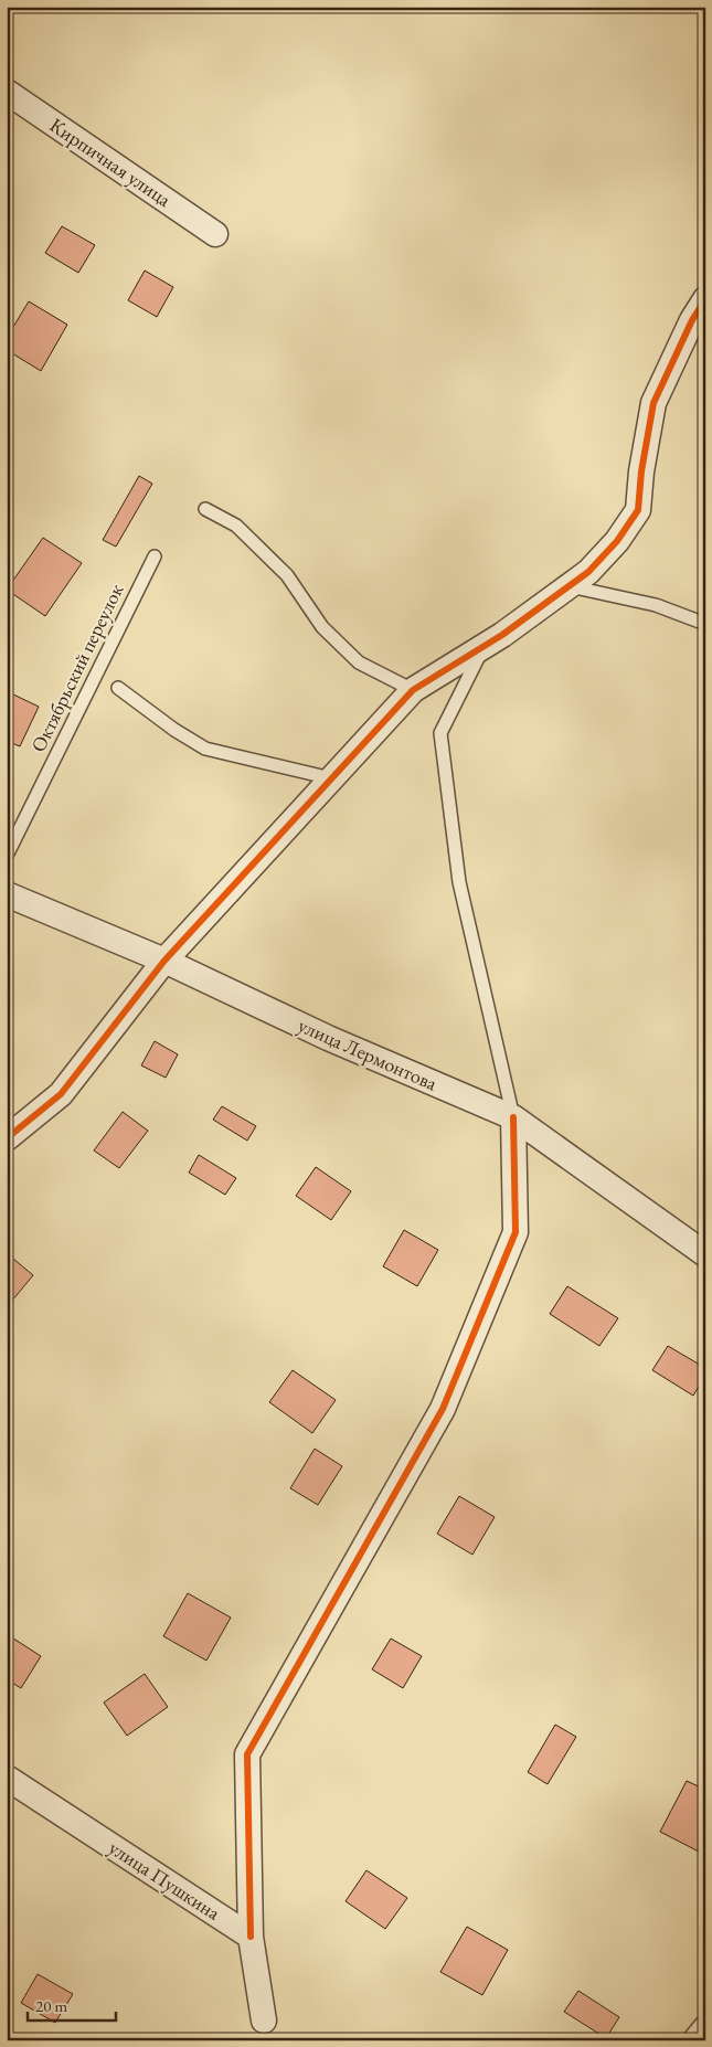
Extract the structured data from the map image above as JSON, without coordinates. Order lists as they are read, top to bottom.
{
  "streets": {
    "street": ["Кирпичная улица", "улица Лермонтова", "улица Пушкина"],
    "lane": ["Октябрьский переулок"]
  },
  "scale_bar": "20 m"
}
